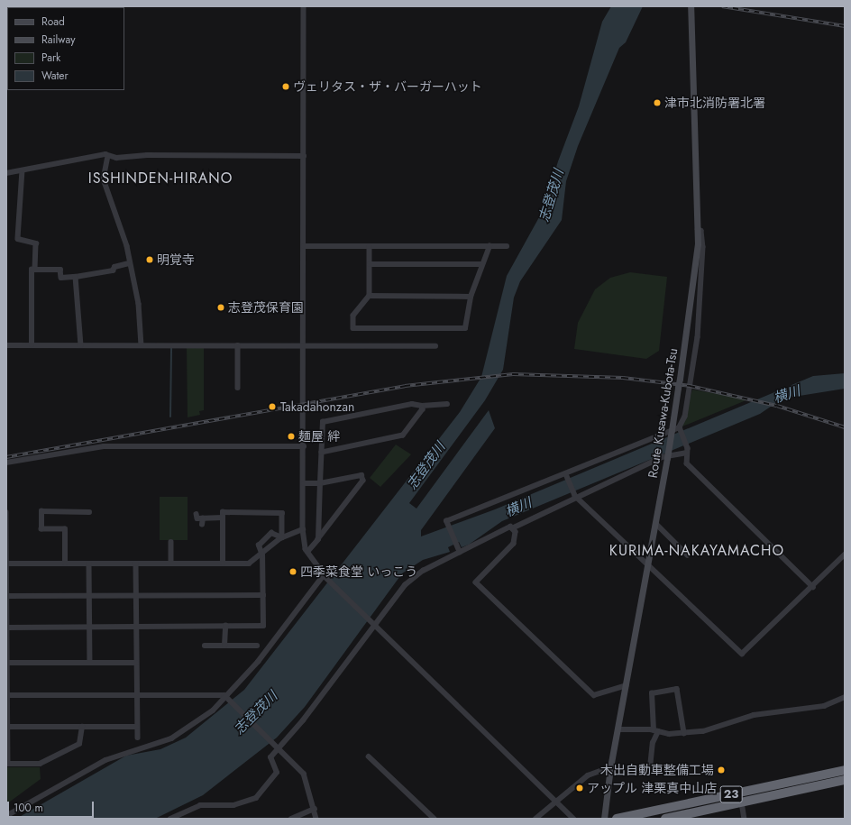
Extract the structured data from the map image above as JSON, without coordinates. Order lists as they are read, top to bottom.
{
  "streets": {
    "highway": ["23"],
    "main road": ["Route Kusawa-Kubota-Tsu"]
  },
  "districts": ["ISSHINDEN-HIRANO", "KURIMA-NAKAYAMACHO"],
  "water": ["志登茂川", "横川"],
  "places": [
    "ヴェリタス・ザ・バーガーハット",
    "津市北消防署北署",
    "明覚寺",
    "志登茂保育園",
    "Takadahonzan",
    "麺屋 絆",
    "四季菜食堂 いっこう",
    "木出自動車整備工場",
    "アップル 津栗真中山店"
  ],
  "legend": [
    "Road",
    "Railway",
    "Park",
    "Water"
  ],
  "scale_bar": "100 m"
}
